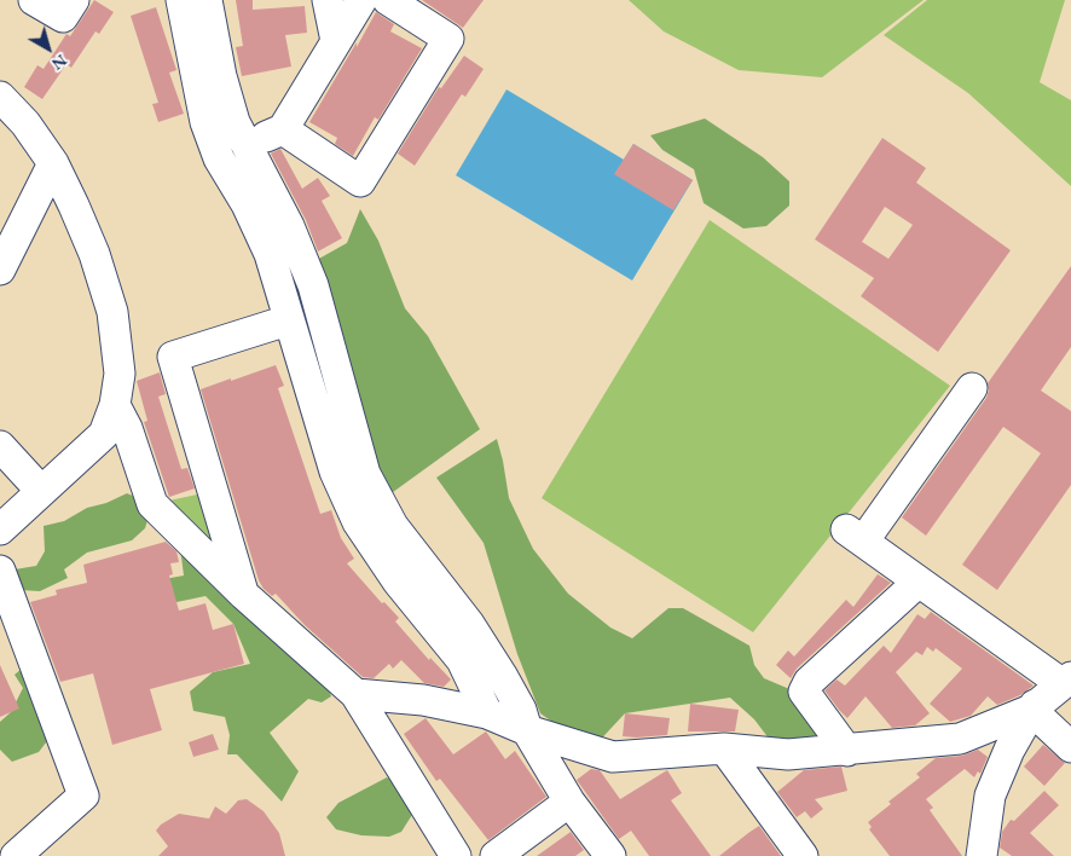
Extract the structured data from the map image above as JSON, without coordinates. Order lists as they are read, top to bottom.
{
  "north": "bottom right"
}
